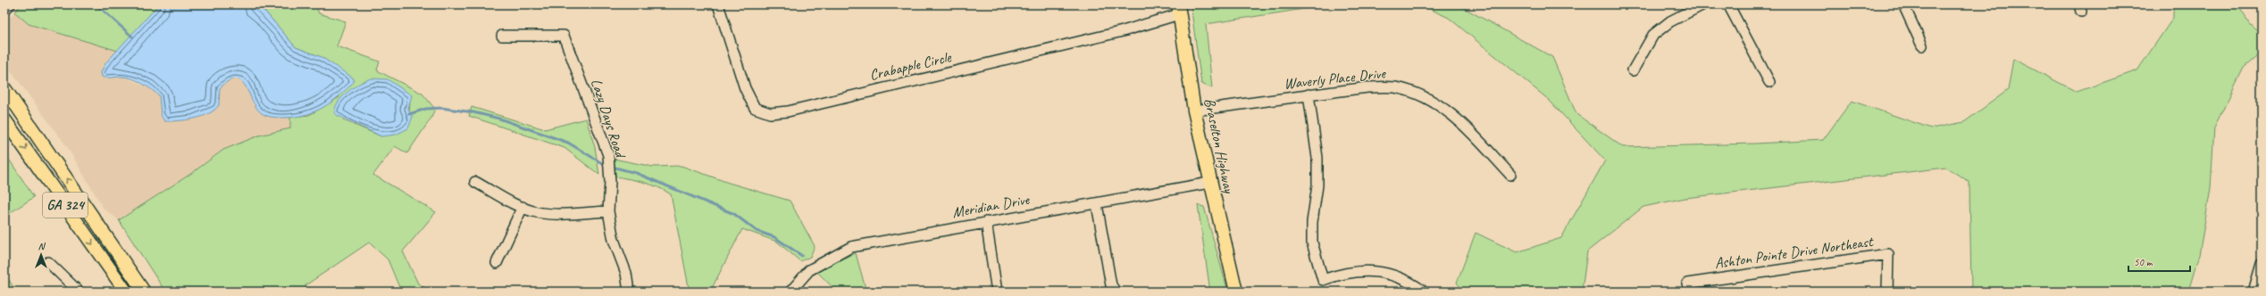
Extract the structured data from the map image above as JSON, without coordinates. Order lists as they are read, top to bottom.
{
  "streets": {
    "main road": ["Braselton Highway", "GA 324"],
    "street": [
      "Crabapple Circle",
      "Waverly Place Drive",
      "Lazy Days Road",
      "Meridian Drive",
      "Ashton Pointe Drive Northeast"
    ]
  },
  "crossings": [
    ["Crabapple Circle", "Braselton Highway"],
    ["Waverly Place Drive", "Braselton Highway"],
    ["Braselton Highway", "Meridian Drive"]
  ],
  "scale_bar": "50 m",
  "north": "top"
}
